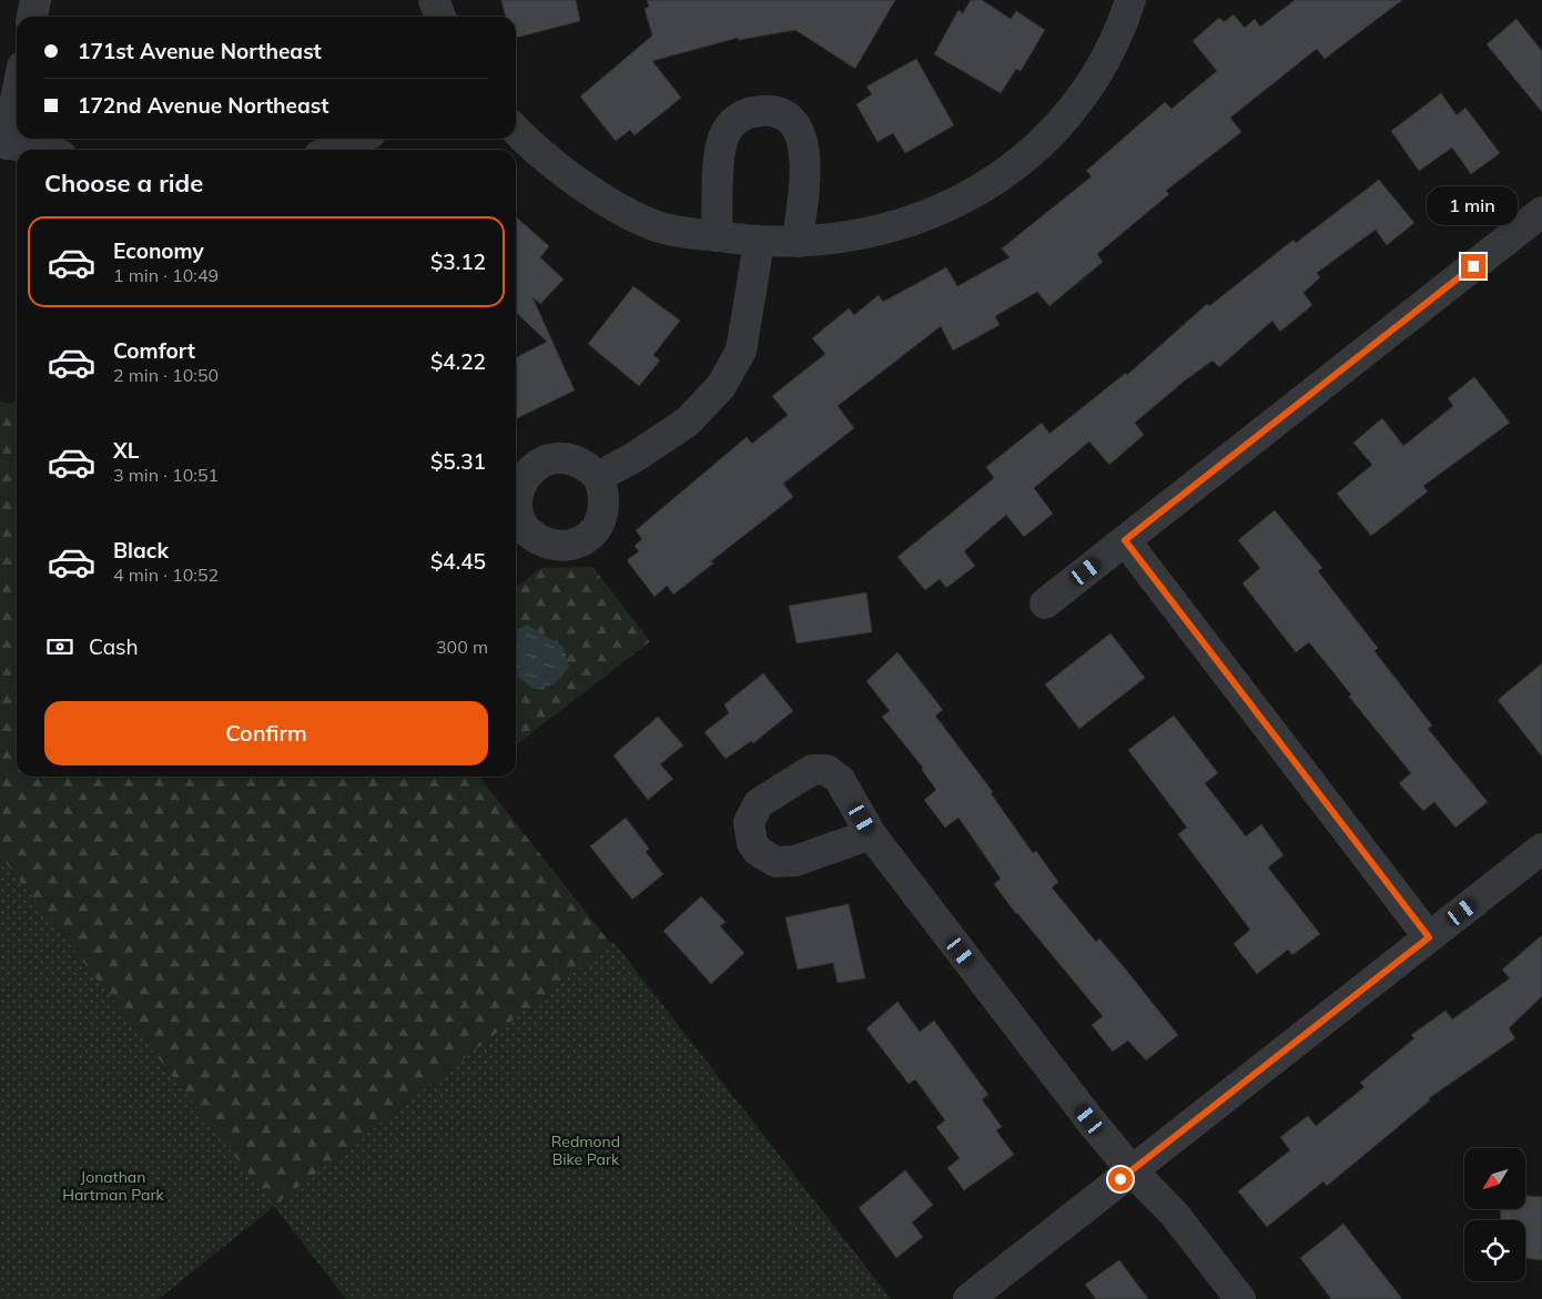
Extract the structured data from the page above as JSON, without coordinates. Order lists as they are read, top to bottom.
{
  "parks": ["Redmond Bike Park", "Jonathan Hartman Park"],
  "north": "bottom left",
  "page": {
    "banner": ["171st Avenue Northeast", "172nd Avenue Northeast"],
    "heading": "Choose a ride",
    "bubble": "1 min",
    "list": [
      {
        "name": "Economy",
        "note": "1 min · 10:49",
        "value": "$3.12"
      },
      {
        "name": "Comfort",
        "note": "2 min · 10:50",
        "value": "$4.22"
      },
      {
        "name": "XL",
        "note": "3 min · 10:51",
        "value": "$5.31"
      },
      {
        "name": "Black",
        "note": "4 min · 10:52",
        "value": "$4.45"
      }
    ],
    "pay": ["Cash", "300 m"],
    "buttons": "Confirm"
  }
}
